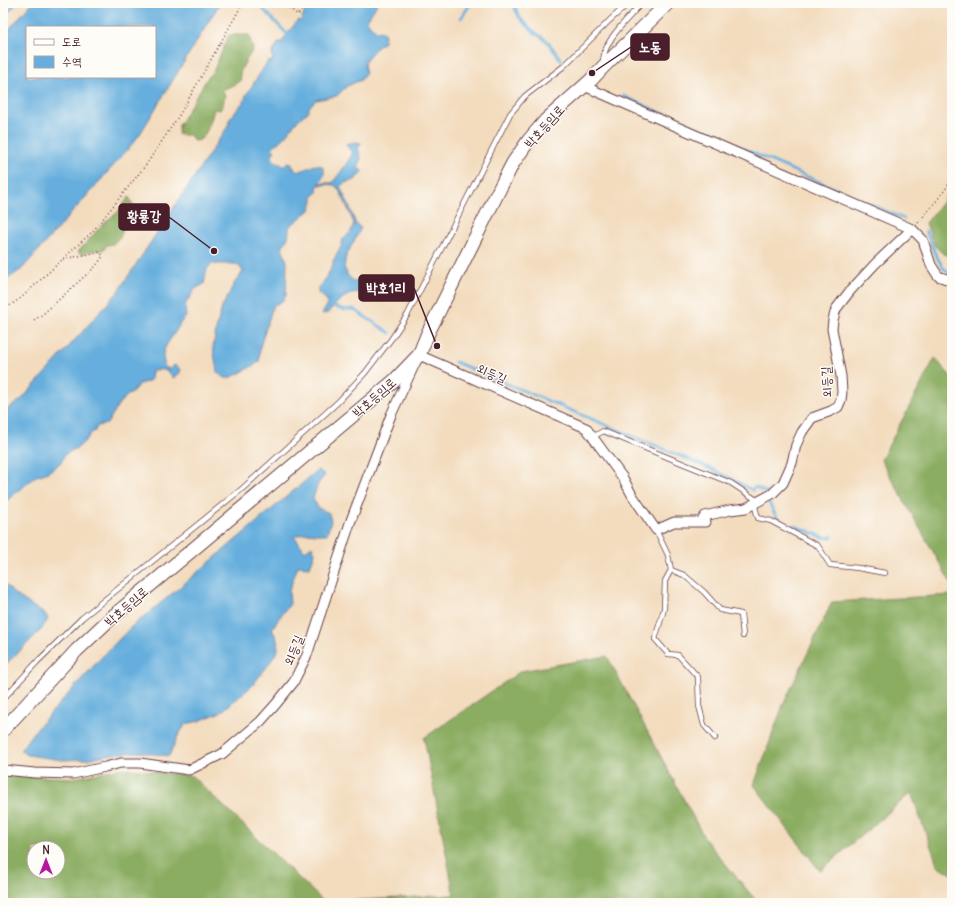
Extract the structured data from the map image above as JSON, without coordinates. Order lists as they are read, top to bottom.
{
  "streets": {
    "street": ["박호등임로", "외등길"]
  },
  "crossings": [
    ["박호등임로", "외등길"]
  ],
  "places": ["노동", "황룡강", "박호1리"],
  "legend": ["도로", "수역"],
  "north": "top"
}
